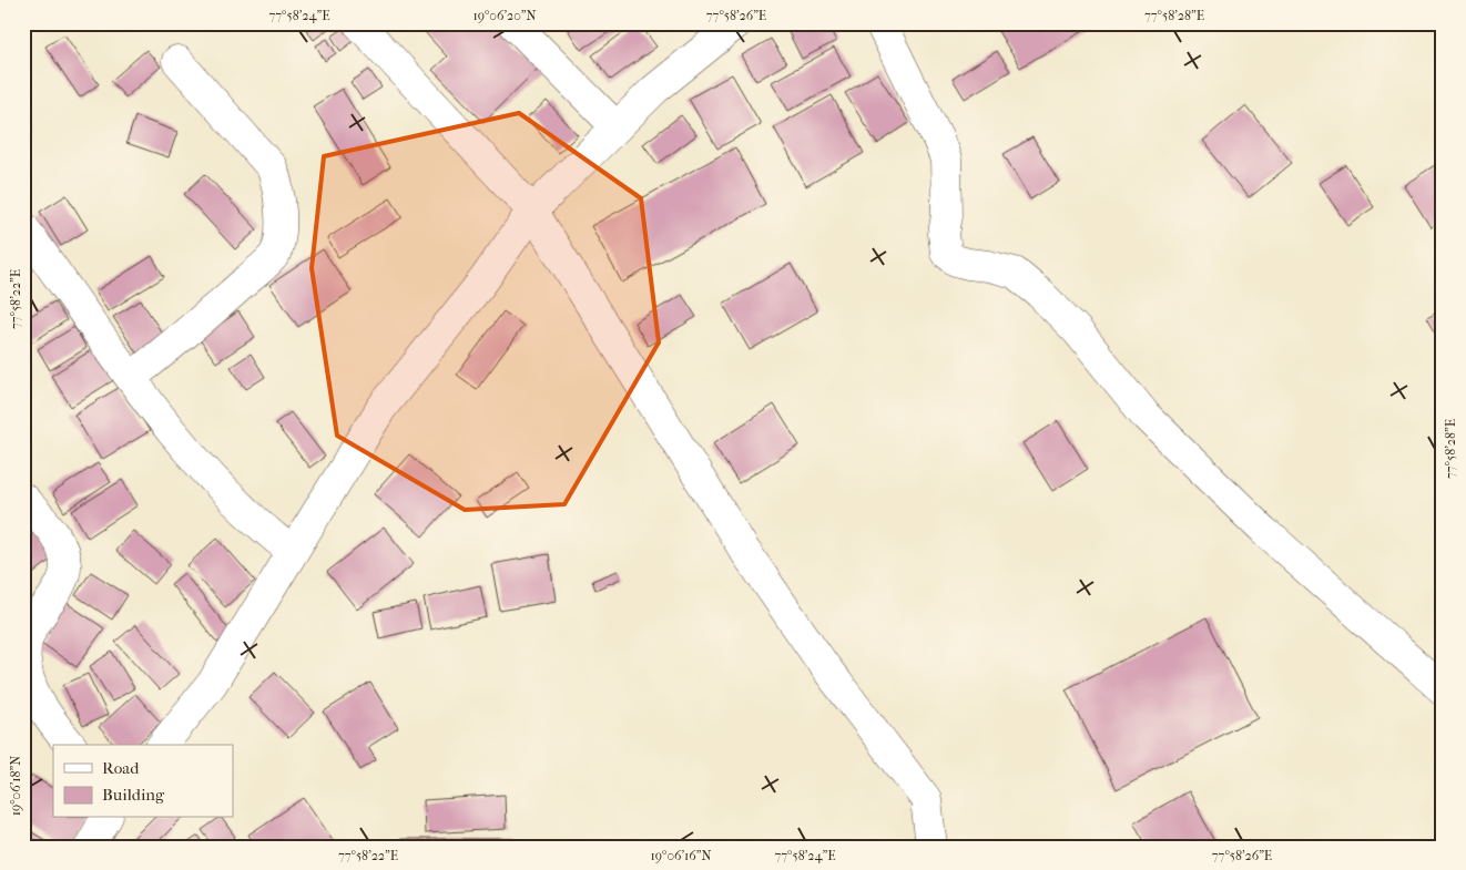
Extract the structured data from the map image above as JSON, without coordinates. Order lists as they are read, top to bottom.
{
  "legend": ["Road", "Building"],
  "coordinates": [
    "77°58'24\"E",
    "19°06'20\"N",
    "77°58'26\"E",
    "77°58'28\"E",
    "77°58'22\"E",
    "19°06'18\"N",
    "19°06'16\"N"
  ]
}
